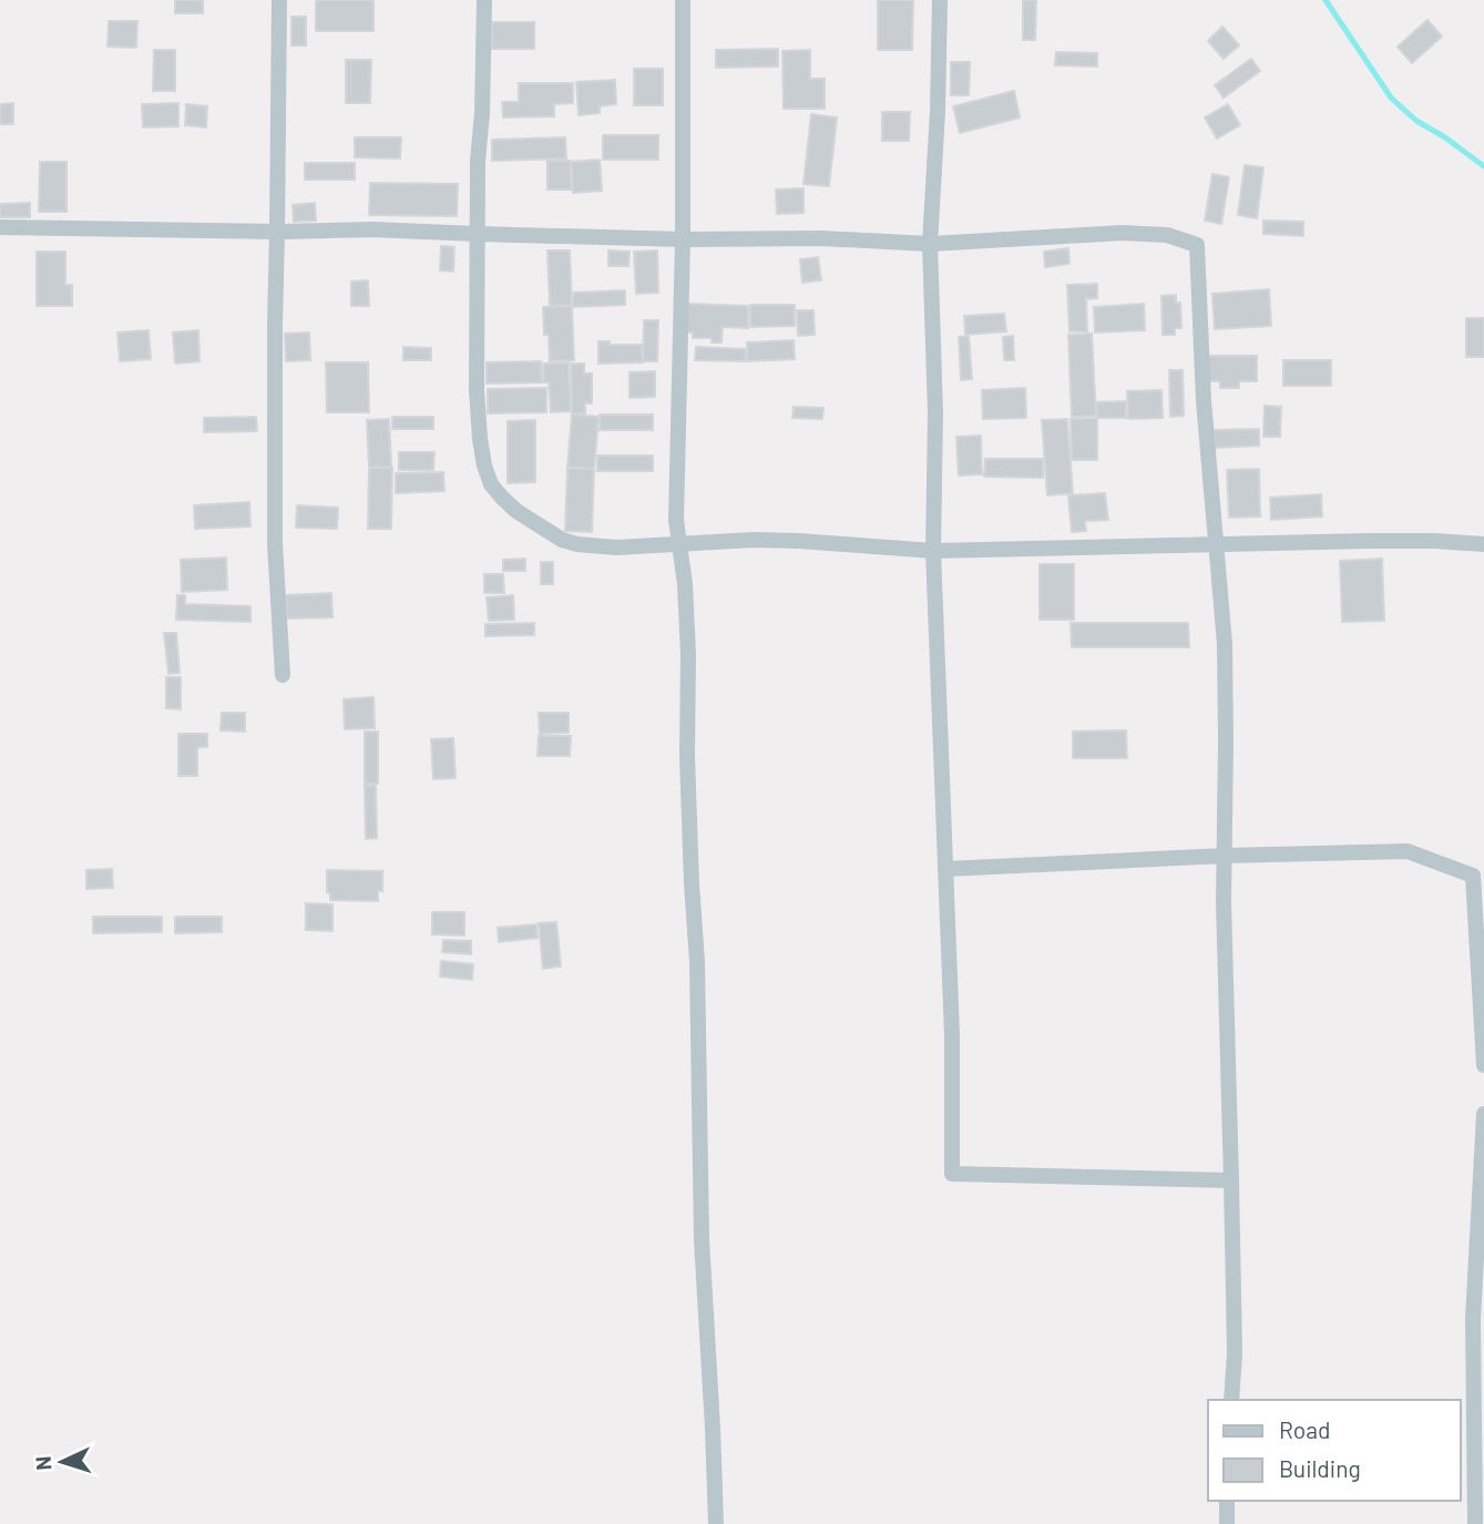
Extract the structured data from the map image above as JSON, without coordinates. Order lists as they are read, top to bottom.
{
  "legend": ["Road", "Building"],
  "north": "left"
}
